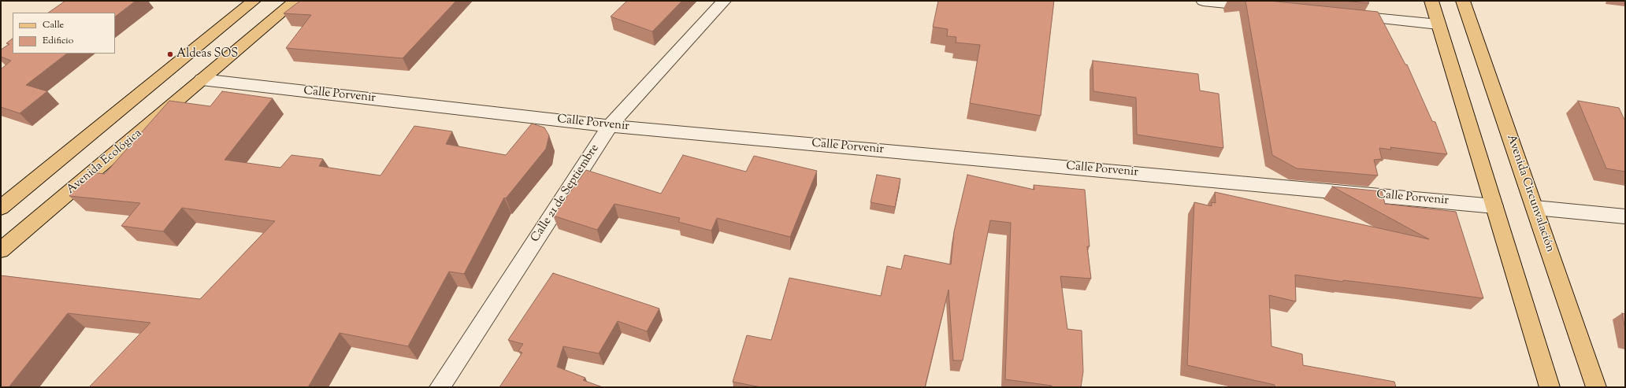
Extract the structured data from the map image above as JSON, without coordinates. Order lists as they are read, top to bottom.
{
  "streets": {
    "main road": ["Avenida Ecológica", "Avenida Circunvalación"],
    "street": ["Calle Porvenir", "Calle 21 de Septiembre"]
  },
  "crossings": [
    ["Calle Porvenir", "Avenida Ecológica"],
    ["Calle Porvenir", "Calle 21 de Septiembre"]
  ],
  "places": ["Aldeas SOS"],
  "legend": ["Calle", "Edificio"]
}
